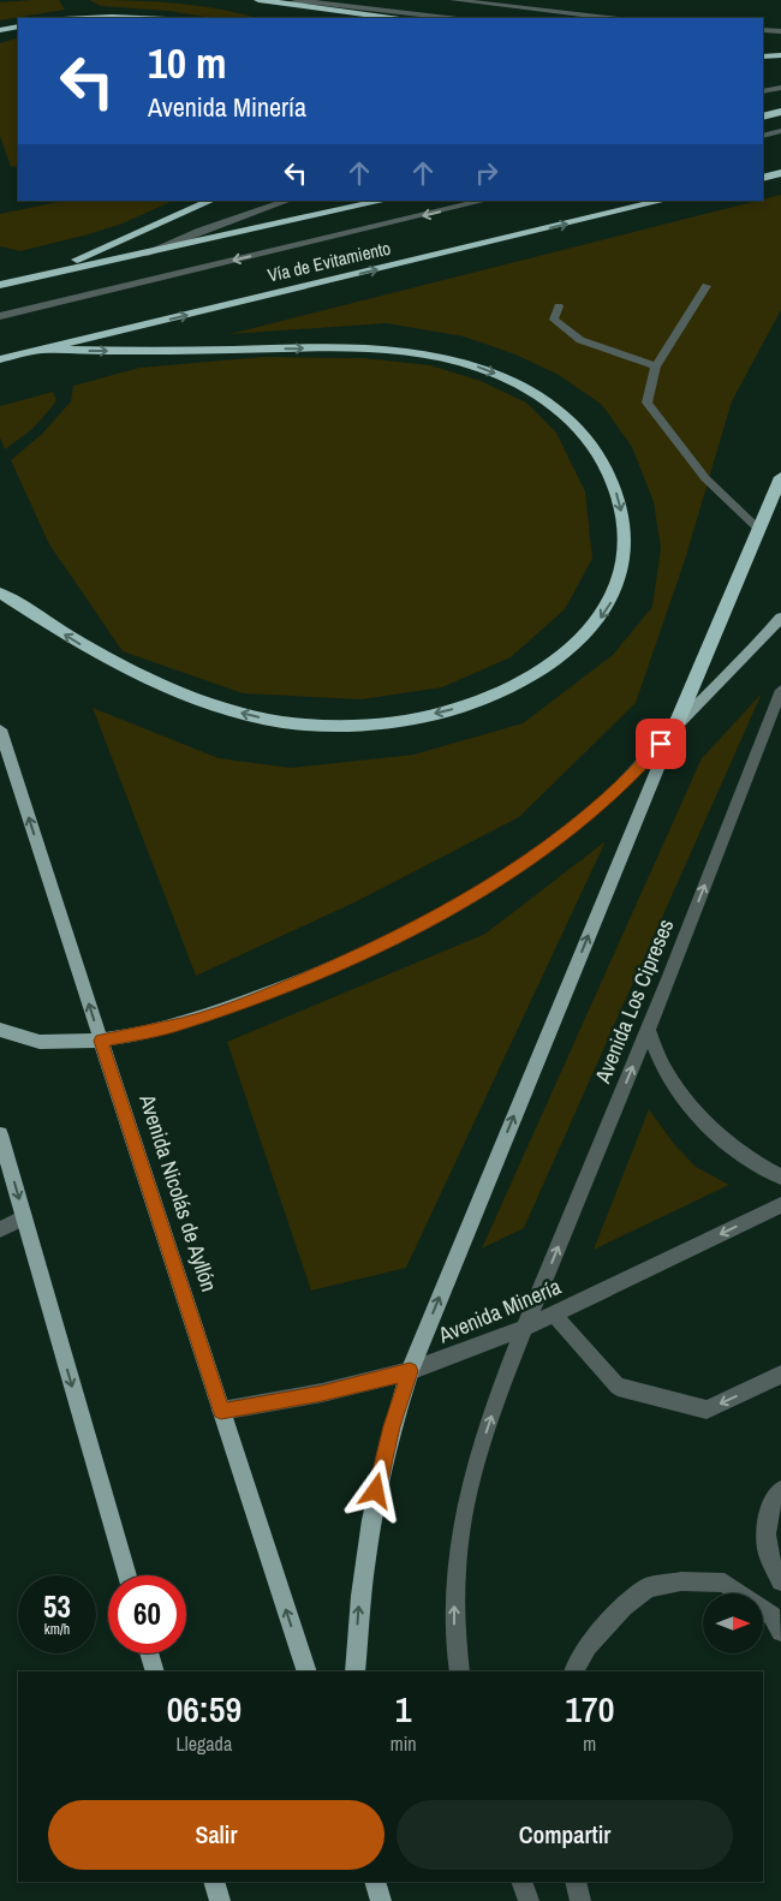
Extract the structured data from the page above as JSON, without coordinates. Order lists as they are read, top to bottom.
{
  "streets": {
    "highway": ["Vía de Evitamiento"],
    "main road": ["Avenida Nicolás de Ayllón"],
    "street": ["Avenida Los Cipreses", "Avenida Minería"]
  },
  "crossings": [
    ["Avenida Los Cipreses", "Avenida Minería"],
    ["Avenida Nicolás de Ayllón", "Avenida Minería"]
  ],
  "one_way": ["Avenida Los Cipreses", "Avenida Nicolás de Ayllón", "Avenida Minería"],
  "north": "right",
  "page": {
    "turn": ["10 m", "Avenida Minería"],
    "speed": "53 km/h",
    "limit": "60",
    "eta": [
      "06:59",
      "Llegada",
      "1",
      "min",
      "170",
      "m"
    ],
    "buttons": ["Salir", "Compartir"]
  }
}
